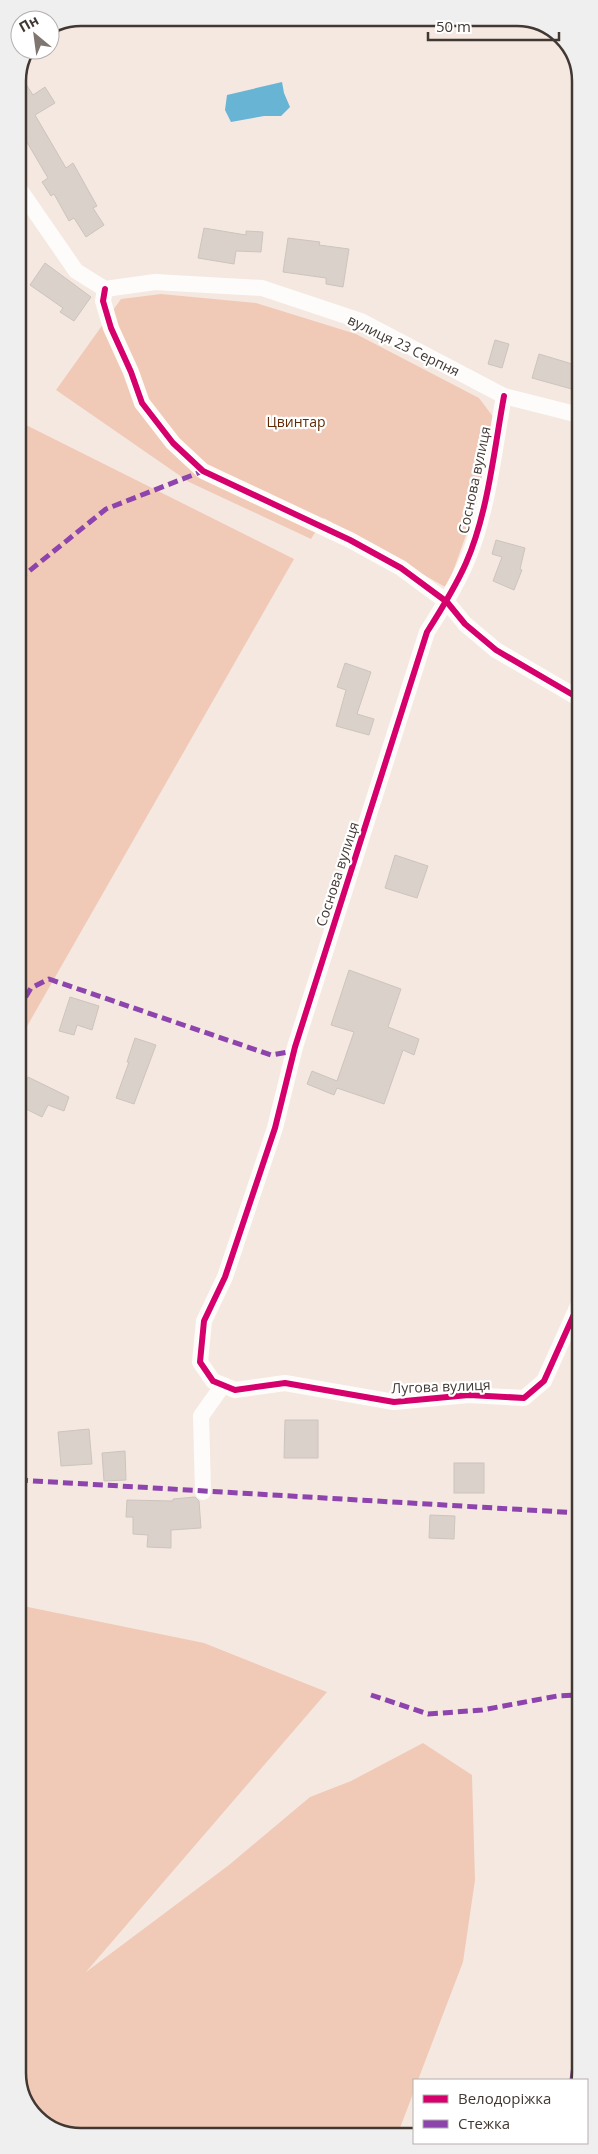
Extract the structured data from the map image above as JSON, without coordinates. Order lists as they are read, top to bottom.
{
  "streets": {
    "street": ["вулиця 23 Серпня", "Соснова вулиця", "Лугова вулиця"]
  },
  "crossings": [
    ["вулиця 23 Серпня", "Соснова вулиця"],
    ["Соснова вулиця", "Лугова вулиця"]
  ],
  "parks": ["Цвинтар"],
  "legend": ["Велодоріжка", "Стежка"],
  "scale_bar": "50 m",
  "north": "top left"
}
